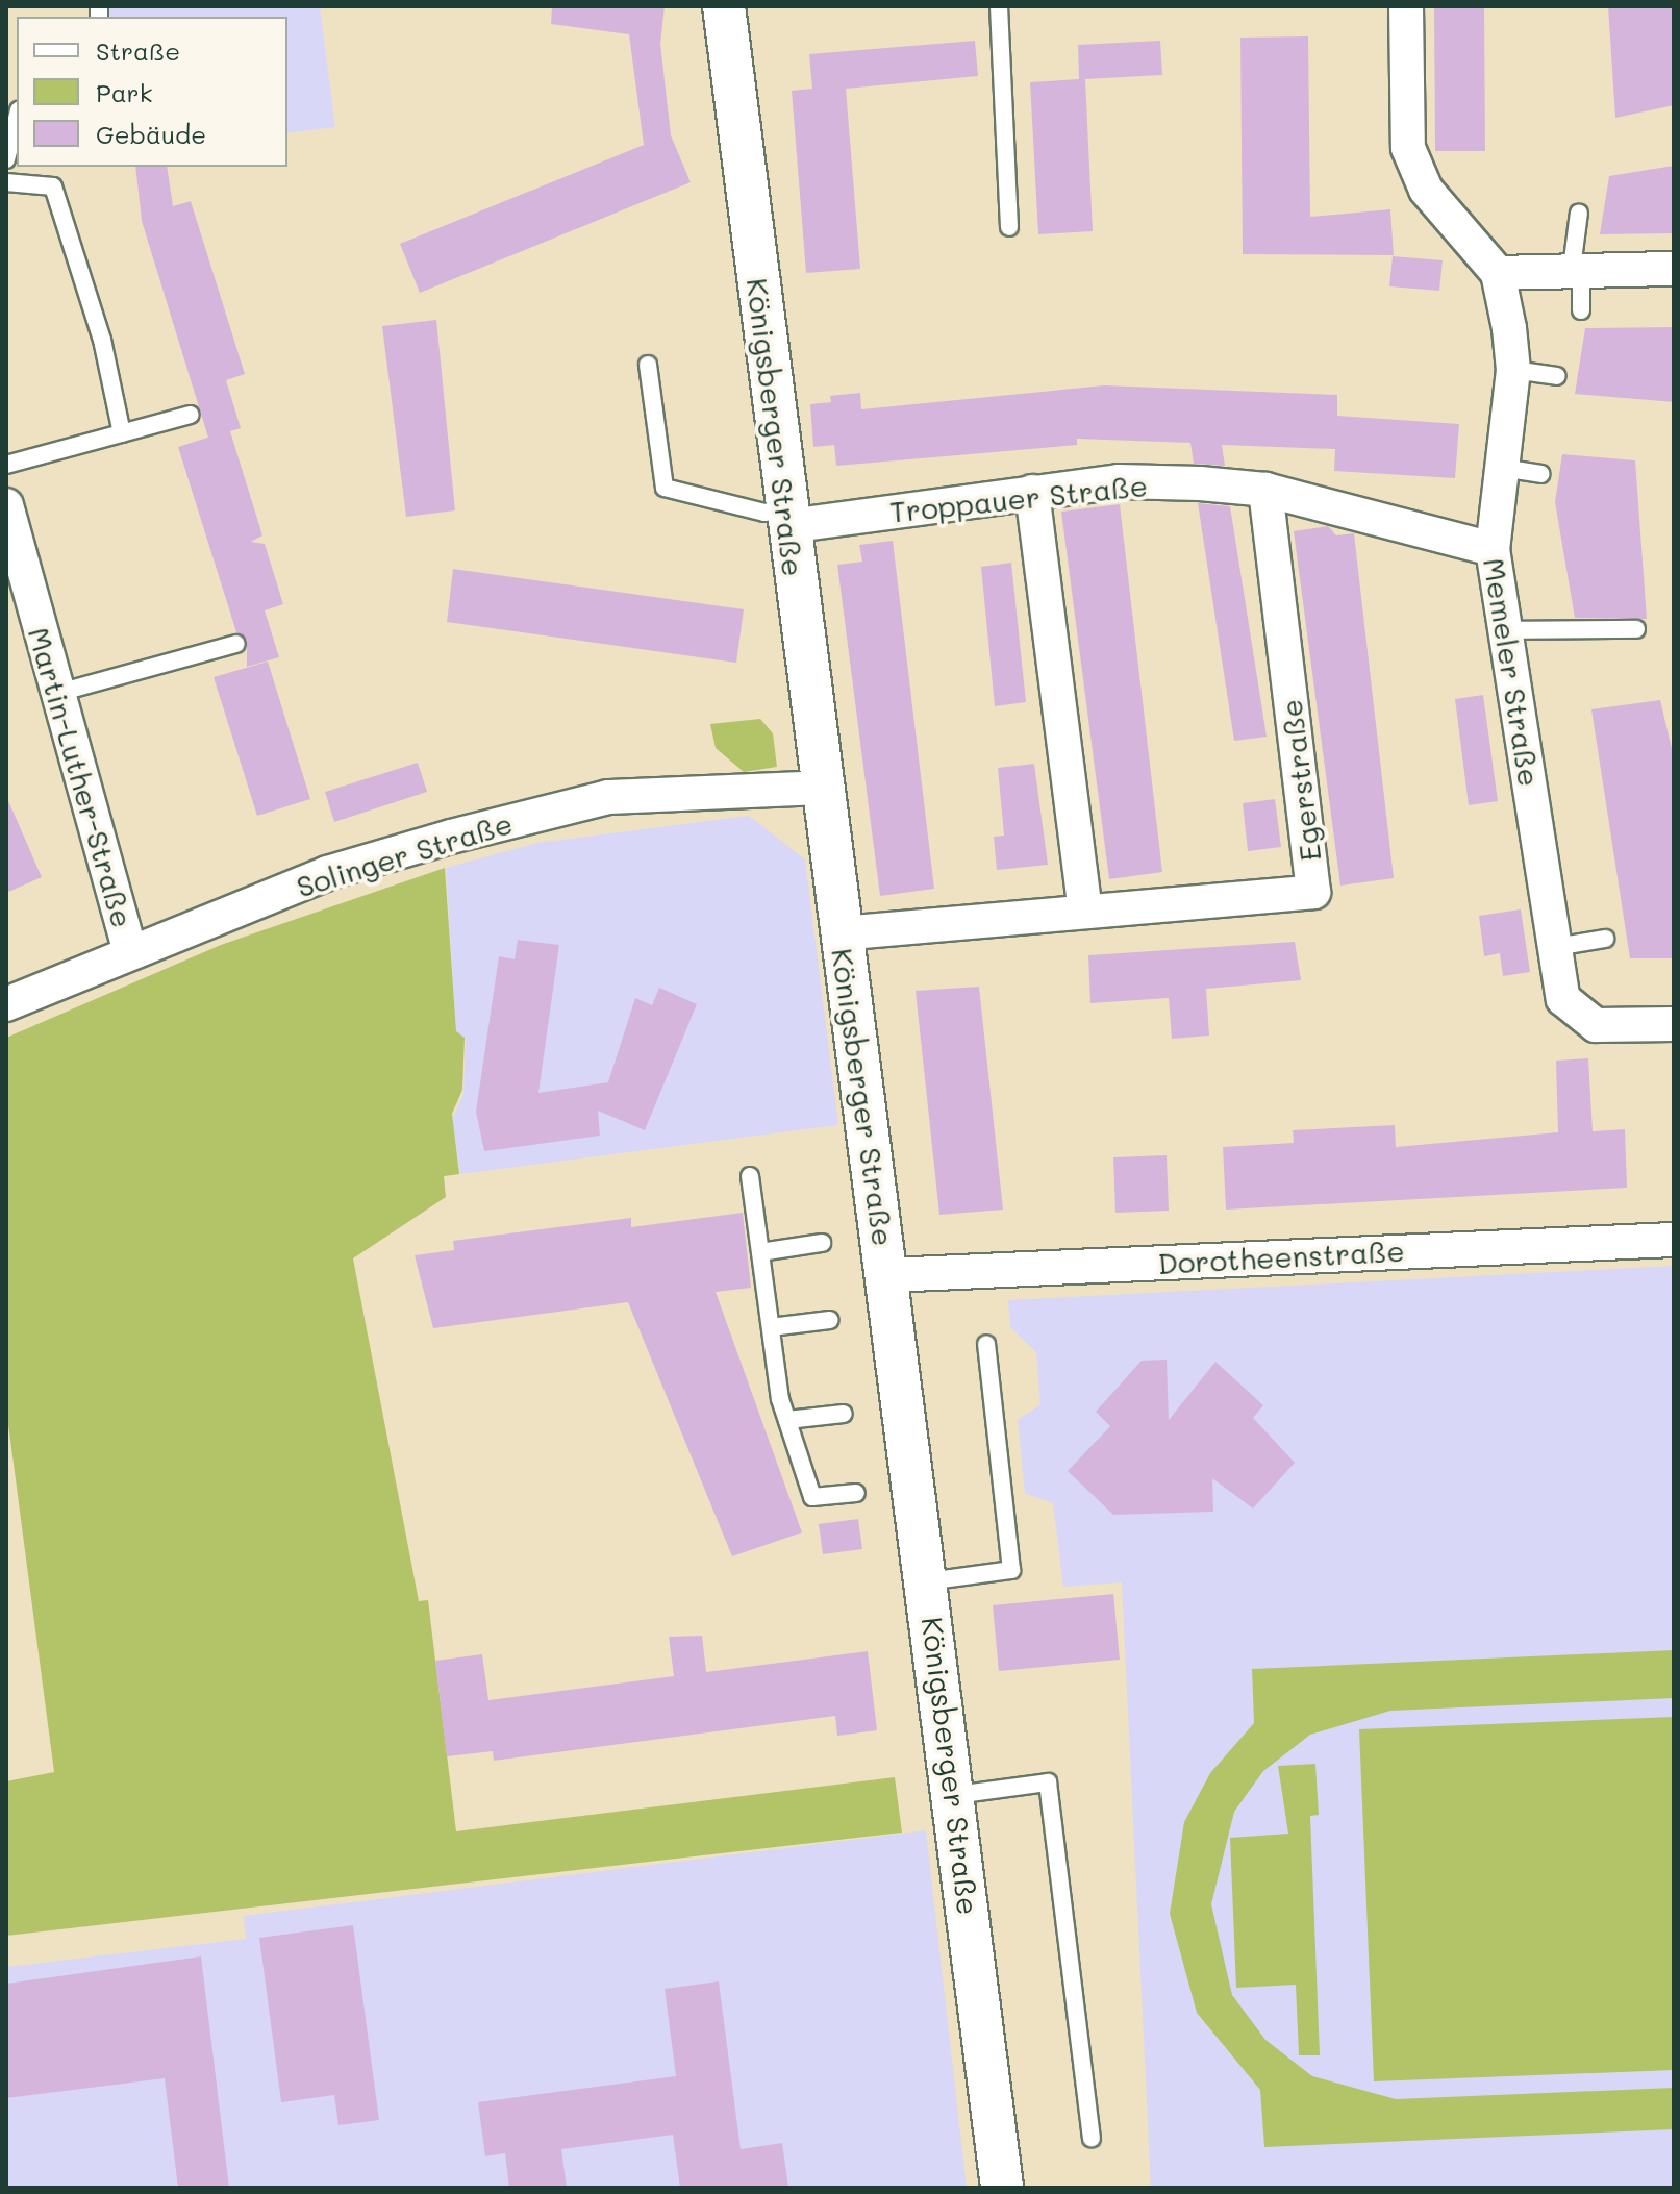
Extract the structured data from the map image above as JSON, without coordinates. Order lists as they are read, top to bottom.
{
  "streets": {
    "street": [
      "Königsberger Straße",
      "Troppauer Straße",
      "Memeler Straße",
      "Martin-Luther-Straße",
      "Egerstraße",
      "Solinger Straße",
      "Dorotheenstraße"
    ]
  },
  "crossings": [
    ["Königsberger Straße", "Troppauer Straße"],
    ["Königsberger Straße", "Egerstraße"],
    ["Königsberger Straße", "Solinger Straße"],
    ["Königsberger Straße", "Dorotheenstraße"],
    ["Troppauer Straße", "Memeler Straße"],
    ["Troppauer Straße", "Egerstraße"],
    ["Martin-Luther-Straße", "Solinger Straße"]
  ],
  "legend": ["Straße", "Park", "Gebäude"]
}
